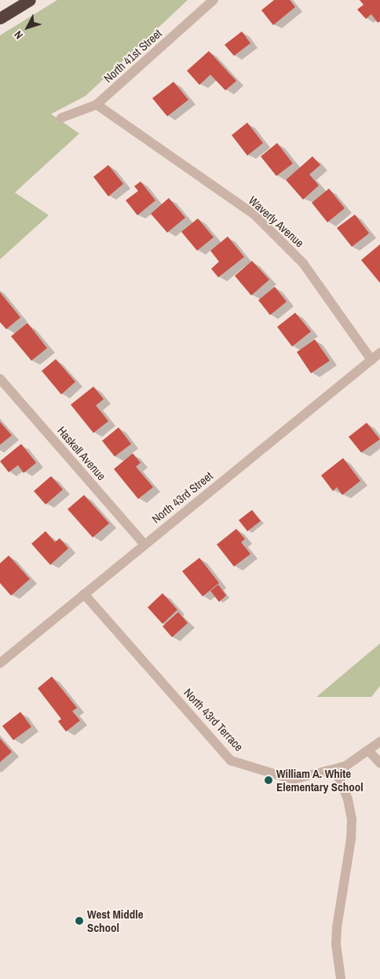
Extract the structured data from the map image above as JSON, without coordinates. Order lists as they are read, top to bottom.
{
  "streets": {
    "street": [
      "North 41st Street",
      "Waverly Avenue",
      "Haskell Avenue",
      "North 43rd Street",
      "North 43rd Terrace"
    ]
  },
  "crossings": [
    ["North 41st Street", "Waverly Avenue"],
    ["Waverly Avenue", "North 43rd Street"],
    ["Haskell Avenue", "North 43rd Street"],
    ["North 43rd Street", "North 43rd Terrace"]
  ],
  "places": ["William A. White Elementary School", "West Middle School"],
  "north": "bottom left"
}
